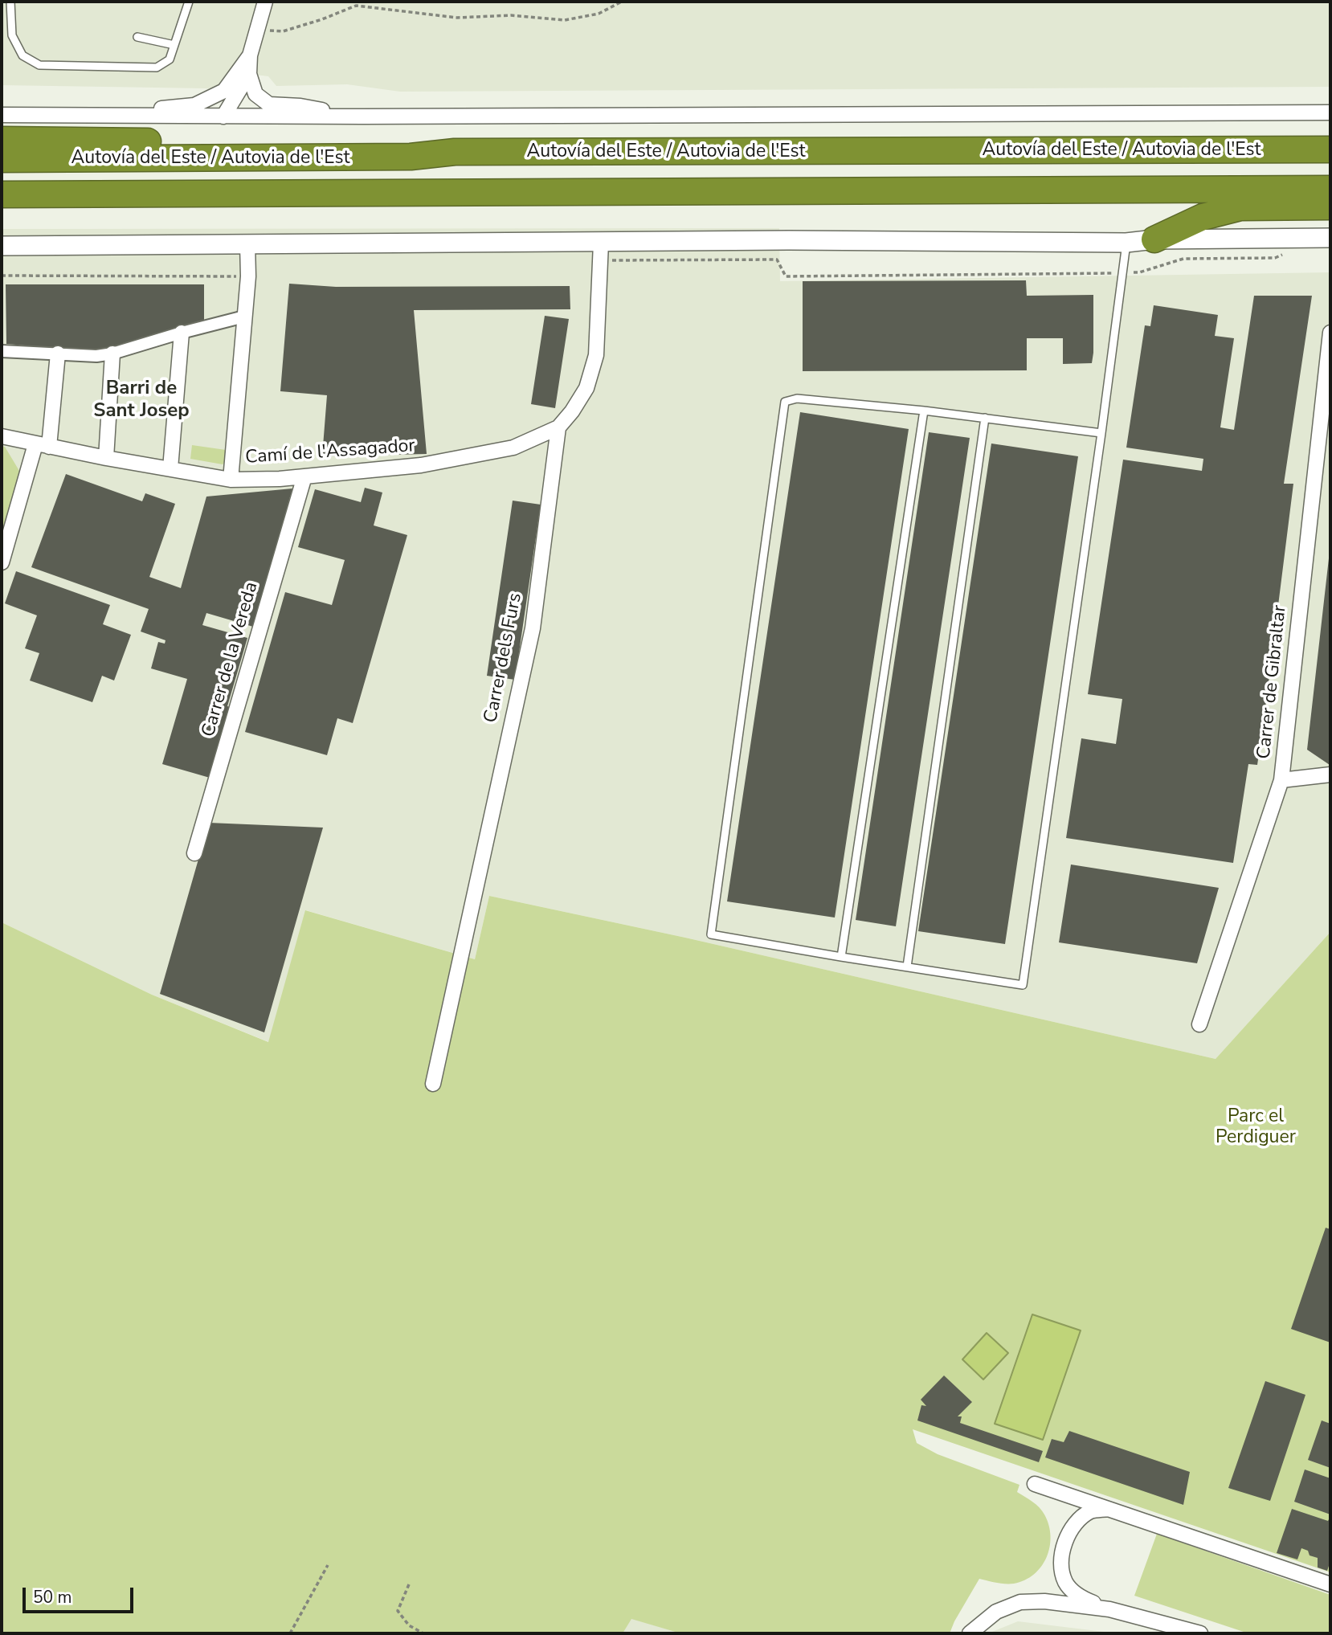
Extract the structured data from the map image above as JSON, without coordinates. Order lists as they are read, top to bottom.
{
  "streets": {
    "highway": ["Autovía del Este / Autovia de l'Est"],
    "street": [
      "Camí de l'Assagador",
      "Carrer dels Furs",
      "Carrer de la Vereda",
      "Carrer de Gibraltar"
    ]
  },
  "crossings": [
    ["Camí de l'Assagador", "Carrer dels Furs"],
    ["Camí de l'Assagador", "Carrer de la Vereda"]
  ],
  "districts": ["Barri de Sant Josep"],
  "parks": ["Parc el Perdiguer"],
  "scale_bar": "50 m"
}
